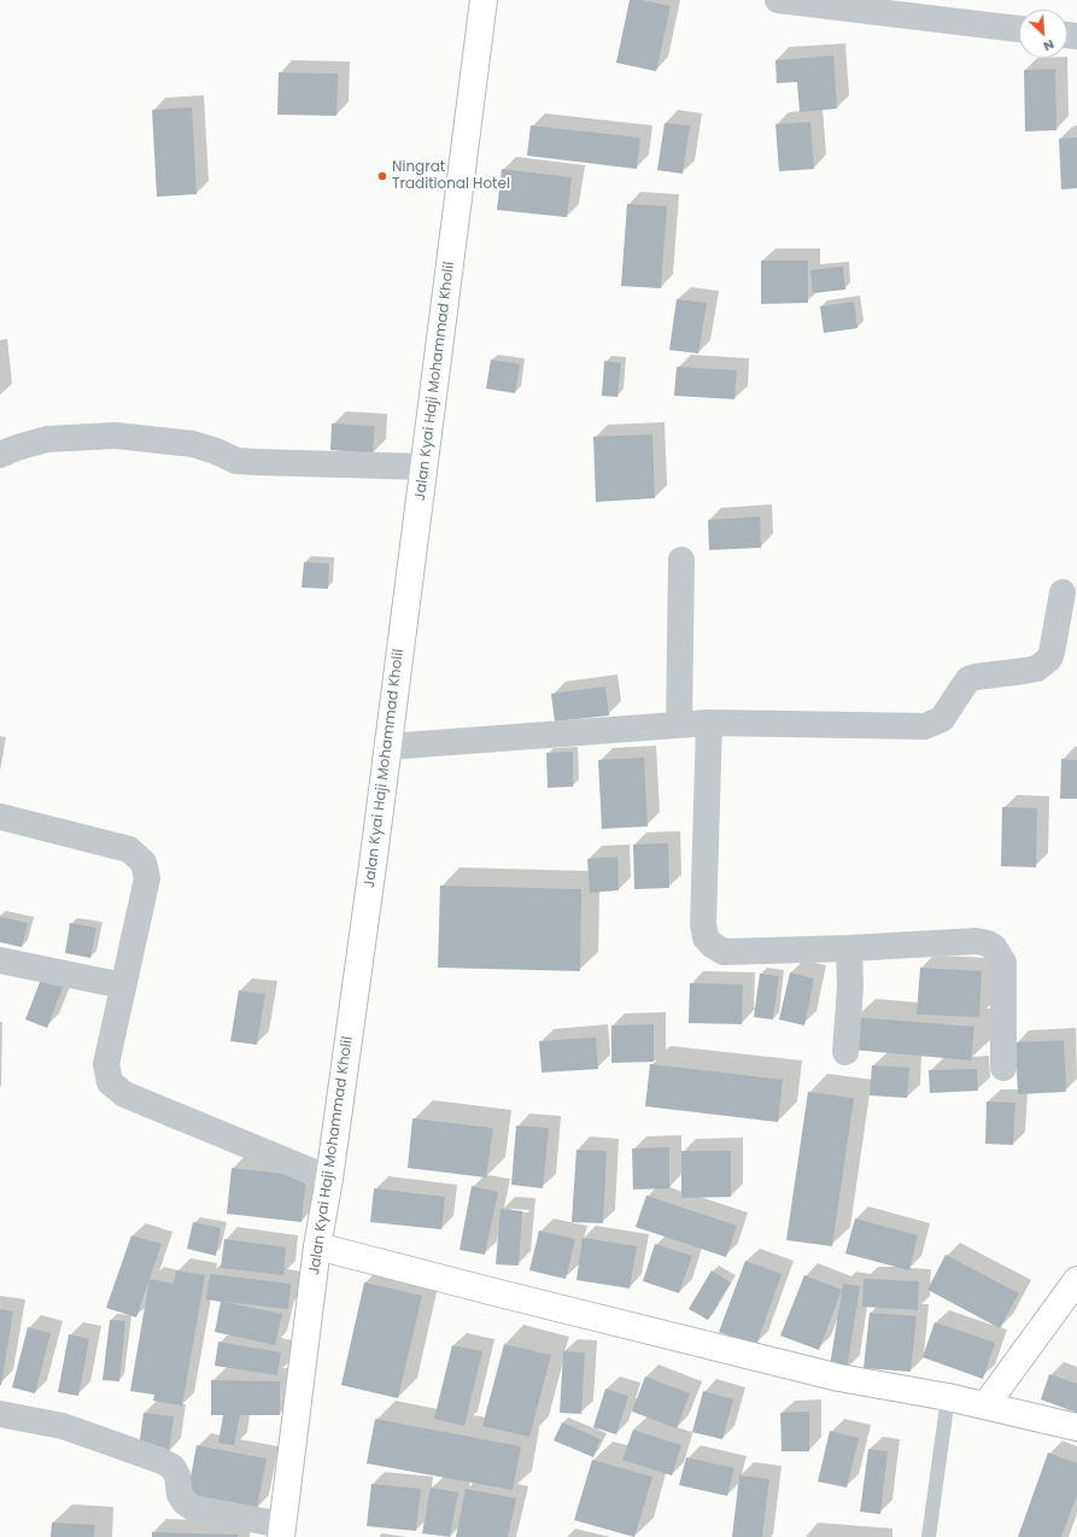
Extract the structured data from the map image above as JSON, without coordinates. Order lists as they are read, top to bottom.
{
  "streets": {
    "main road": ["Jalan Kyai Haji Mohammad Kholil"]
  },
  "places": ["Ningrat Traditional Hotel"],
  "north": "bottom right"
}
